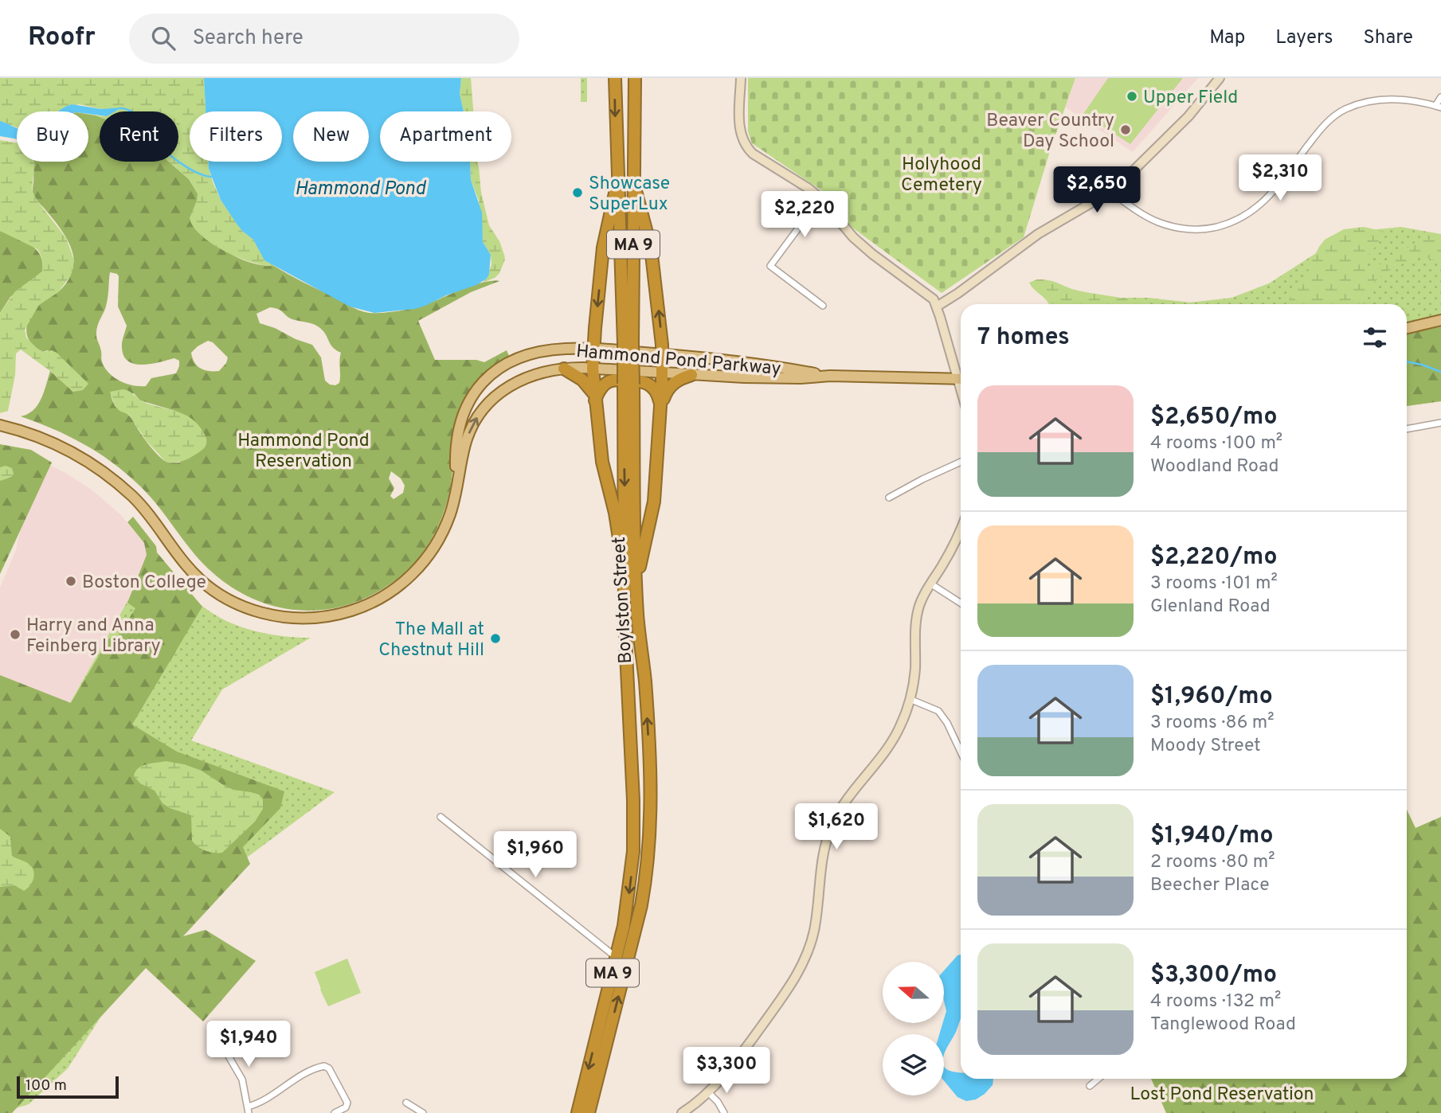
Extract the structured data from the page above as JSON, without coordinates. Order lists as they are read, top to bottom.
{
  "streets": {
    "highway": ["MA 9", "Boylston Street"],
    "main road": ["Hammond Pond Parkway"]
  },
  "water": ["Hammond Pond"],
  "parks": ["Holyhood Cemetery", "Hammond Pond Reservation", "Lost Pond Reservation"],
  "places": [
    "Upper Field",
    "Beaver Country Day School",
    "Showcase SuperLux",
    "Boston College",
    "Harry and Anna Feinberg Library",
    "The Mall at Chestnut Hill"
  ],
  "scale_bar": "100 m",
  "north": "left",
  "page": {
    "header": "Roofr",
    "search": "Search here",
    "nav": ["Map", "Layers", "Share"],
    "chip": [
      "Buy",
      "Rent",
      "Filters",
      "New",
      "Apartment"
    ],
    "price": [
      "$2,310",
      "$2,650",
      "$2,220",
      "$1,620",
      "$1,960",
      "$1,940",
      "$3,300"
    ],
    "heading": "7 homes",
    "list": [
      {
        "name": "$2,650/mo",
        "note": "4 rooms · 100 m² · Woodland Road"
      },
      {
        "name": "$2,220/mo",
        "note": "3 rooms · 101 m² · Glenland Road"
      },
      {
        "name": "$1,960/mo",
        "note": "3 rooms · 86 m² · Moody Street"
      },
      {
        "name": "$1,940/mo",
        "note": "2 rooms · 80 m² · Beecher Place"
      },
      {
        "name": "$3,300/mo",
        "note": "4 rooms · 132 m² · Tanglewood Road"
      }
    ],
    "scale": "100 m"
  }
}
